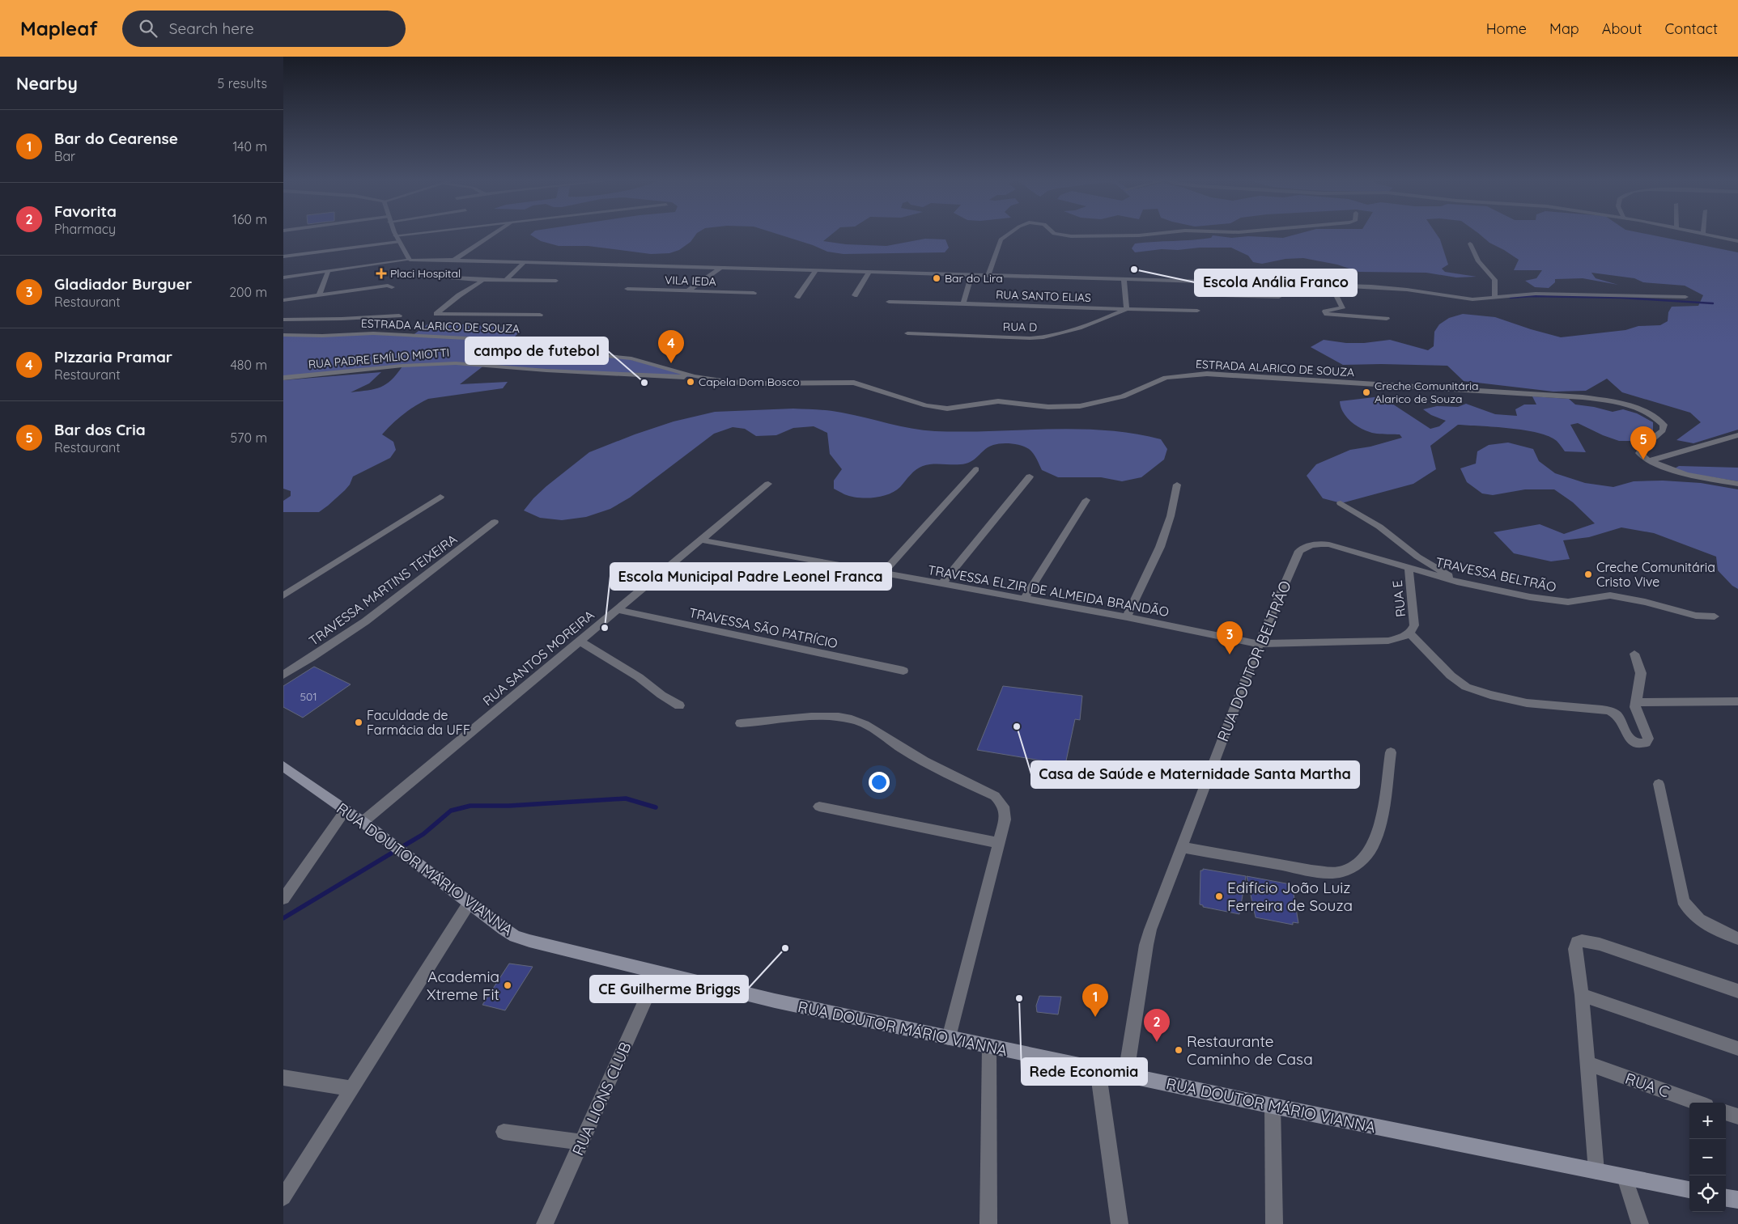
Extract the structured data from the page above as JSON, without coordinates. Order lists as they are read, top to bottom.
{
  "streets": {
    "main road": ["RUA DOUTOR MÁRIO VIANNA"],
    "street": [
      "VILA IEDA",
      "RUA SANTO ELIAS",
      "ESTRADA ALARICO DE SOUZA",
      "RUA D",
      "RUA PADRE EMÍLIO MIOTTI",
      "TRAVESSA BELTRÃO",
      "TRAVESSA MARTINS TEIXEIRA",
      "TRAVESSA ELZIR DE ALMEIDA BRANDÃO",
      "RUA E",
      "TRAVESSA SÃO PATRÍCIO",
      "RUA SANTOS MOREIRA",
      "RUA DOUTOR BELTRÃO",
      "RUA C",
      "RUA LIONS CLUB"
    ]
  },
  "crossings": [
    ["RUA SANTO ELIAS", "RUA D"],
    ["ESTRADA ALARICO DE SOUZA", "RUA PADRE EMÍLIO MIOTTI"],
    ["TRAVESSA BELTRÃO", "RUA E"],
    ["TRAVESSA BELTRÃO", "RUA DOUTOR BELTRÃO"],
    ["TRAVESSA ELZIR DE ALMEIDA BRANDÃO", "RUA E"],
    ["TRAVESSA ELZIR DE ALMEIDA BRANDÃO", "RUA SANTOS MOREIRA"],
    ["TRAVESSA ELZIR DE ALMEIDA BRANDÃO", "RUA DOUTOR BELTRÃO"],
    ["TRAVESSA SÃO PATRÍCIO", "RUA SANTOS MOREIRA"],
    ["RUA SANTOS MOREIRA", "RUA DOUTOR MÁRIO VIANNA"],
    ["RUA DOUTOR BELTRÃO", "RUA DOUTOR MÁRIO VIANNA"],
    ["RUA DOUTOR MÁRIO VIANNA", "RUA LIONS CLUB"]
  ],
  "places": {
    "other": [
      "Escola Anália Franco",
      "Bar do Lira",
      "Capela Dom Bosco",
      "campo de futebol",
      "Creche Comunitária Alarico de Souza",
      "Creche Comunitária Cristo Vive",
      "Escola Municipal Padre Leonel Franca",
      "Faculdade de Farmácia da UFF",
      "Casa de Saúde e Maternidade Santa Martha",
      "Edifício João Luiz Ferreira de Souza",
      "CE Guilherme Briggs",
      "Academia Xtreme Fit",
      "Rede Economia",
      "Restaurante Caminho de Casa"
    ],
    "health": ["Placi Hospital"]
  },
  "house_numbers": ["501"],
  "page": {
    "header": "Mapleaf",
    "search": "Search here",
    "nav": [
      "Home",
      "Map",
      "About",
      "Contact"
    ],
    "heading": ["Nearby", "5 results"],
    "list": [
      {
        "mark": "1",
        "name": "Bar do Cearense",
        "note": "Bar",
        "value": "140 m"
      },
      {
        "mark": "2",
        "name": "Favorita",
        "note": "Pharmacy",
        "value": "160 m"
      },
      {
        "mark": "3",
        "name": "Gladiador Burguer",
        "note": "Restaurant",
        "value": "200 m"
      },
      {
        "mark": "4",
        "name": "PIzzaria Pramar",
        "note": "Restaurant",
        "value": "480 m"
      },
      {
        "mark": "5",
        "name": "Bar dos Cria",
        "note": "Restaurant",
        "value": "570 m"
      }
    ],
    "pins": [
      "4",
      "5",
      "3",
      "1",
      "2"
    ],
    "map_buttons": ["+", "−"]
  }
}
